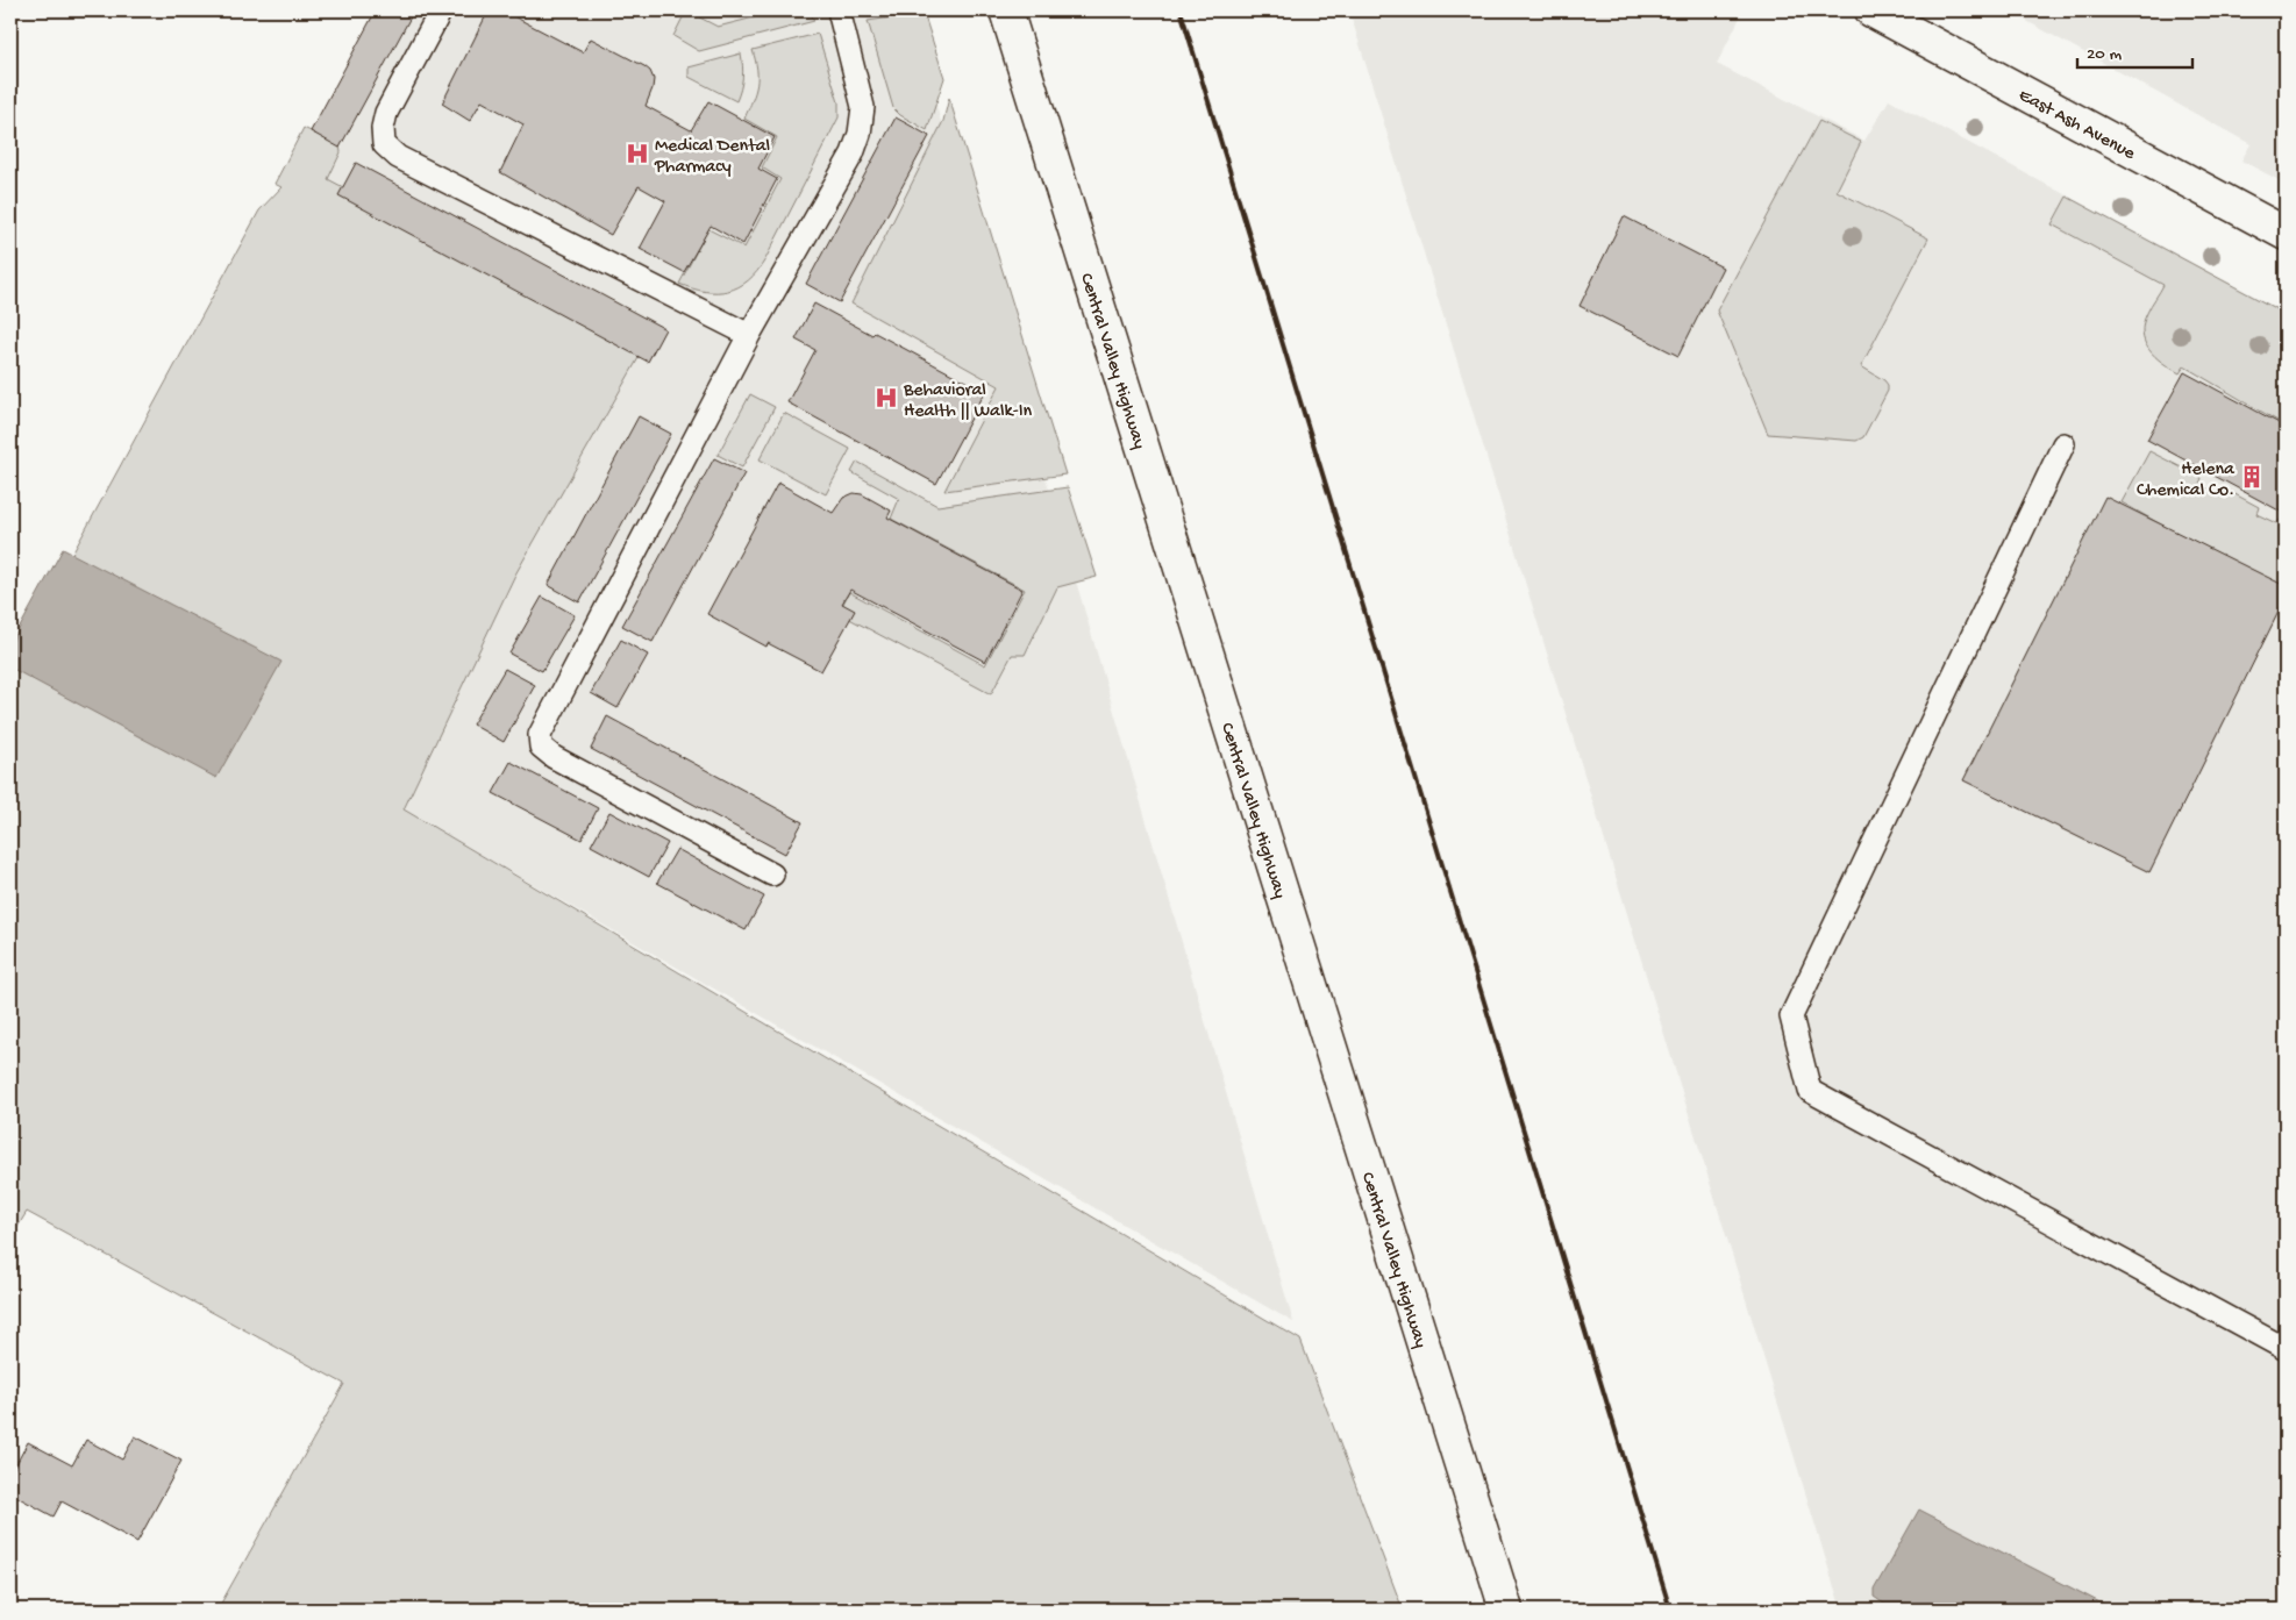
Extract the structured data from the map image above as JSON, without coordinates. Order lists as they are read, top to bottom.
{
  "streets": {
    "main road": ["East Ash Avenue", "Central Valley Highway"]
  },
  "places": {
    "hospital": ["Medical Dental Pharmacy", "Behavioral Health || Walk-In"],
    "building": ["Helena Chemical Co."]
  },
  "scale_bar": "20 m"
}
